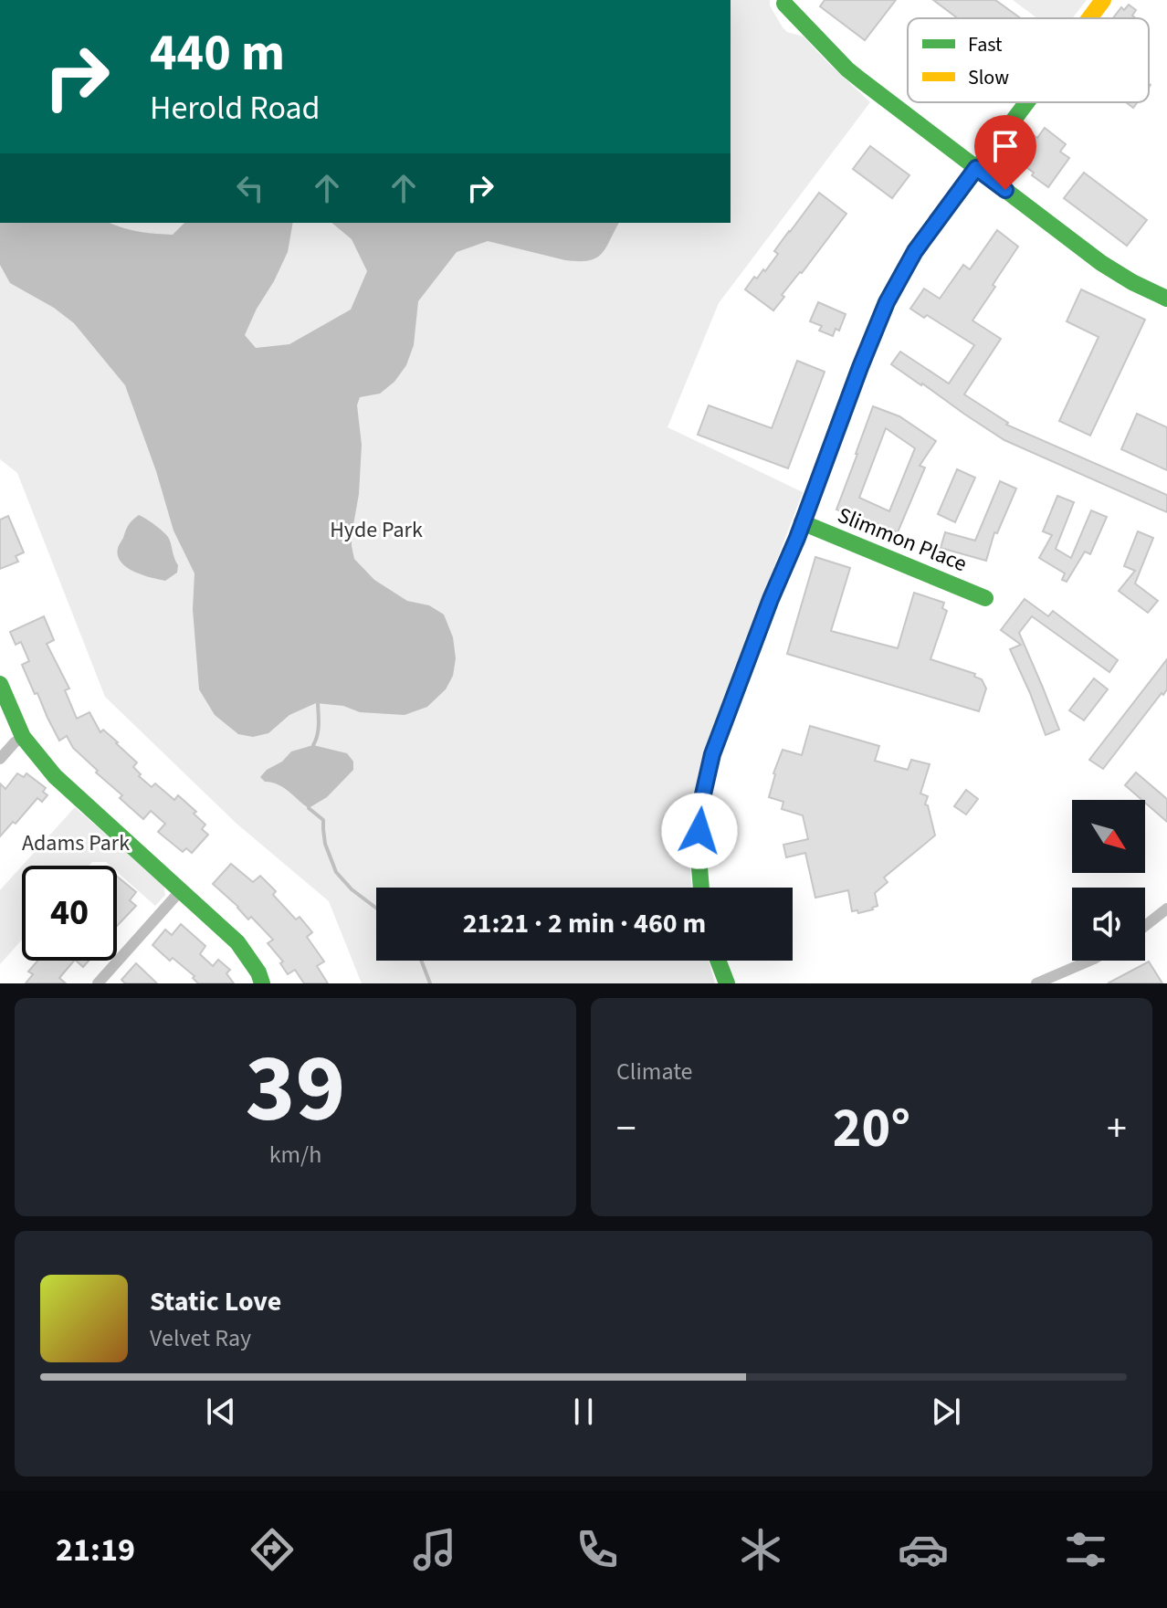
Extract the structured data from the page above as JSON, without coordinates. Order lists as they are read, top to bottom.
{
  "streets": {
    "street": ["Slimmon Place"]
  },
  "parks": ["Hyde Park", "Adams Park"],
  "legend": ["Fast", "Slow"],
  "north": "bottom right",
  "page": {
    "turn": ["440 m", "Herold Road"],
    "limit": "40",
    "trip": "21:21 · 2 min · 460 m",
    "tile": [
      ["39", "km/h"],
      "Climate"
    ],
    "heat": ["−", "20°", "+"],
    "song": ["Static Love", "Velvet Ray"],
    "tabs": "21:19"
  }
}
